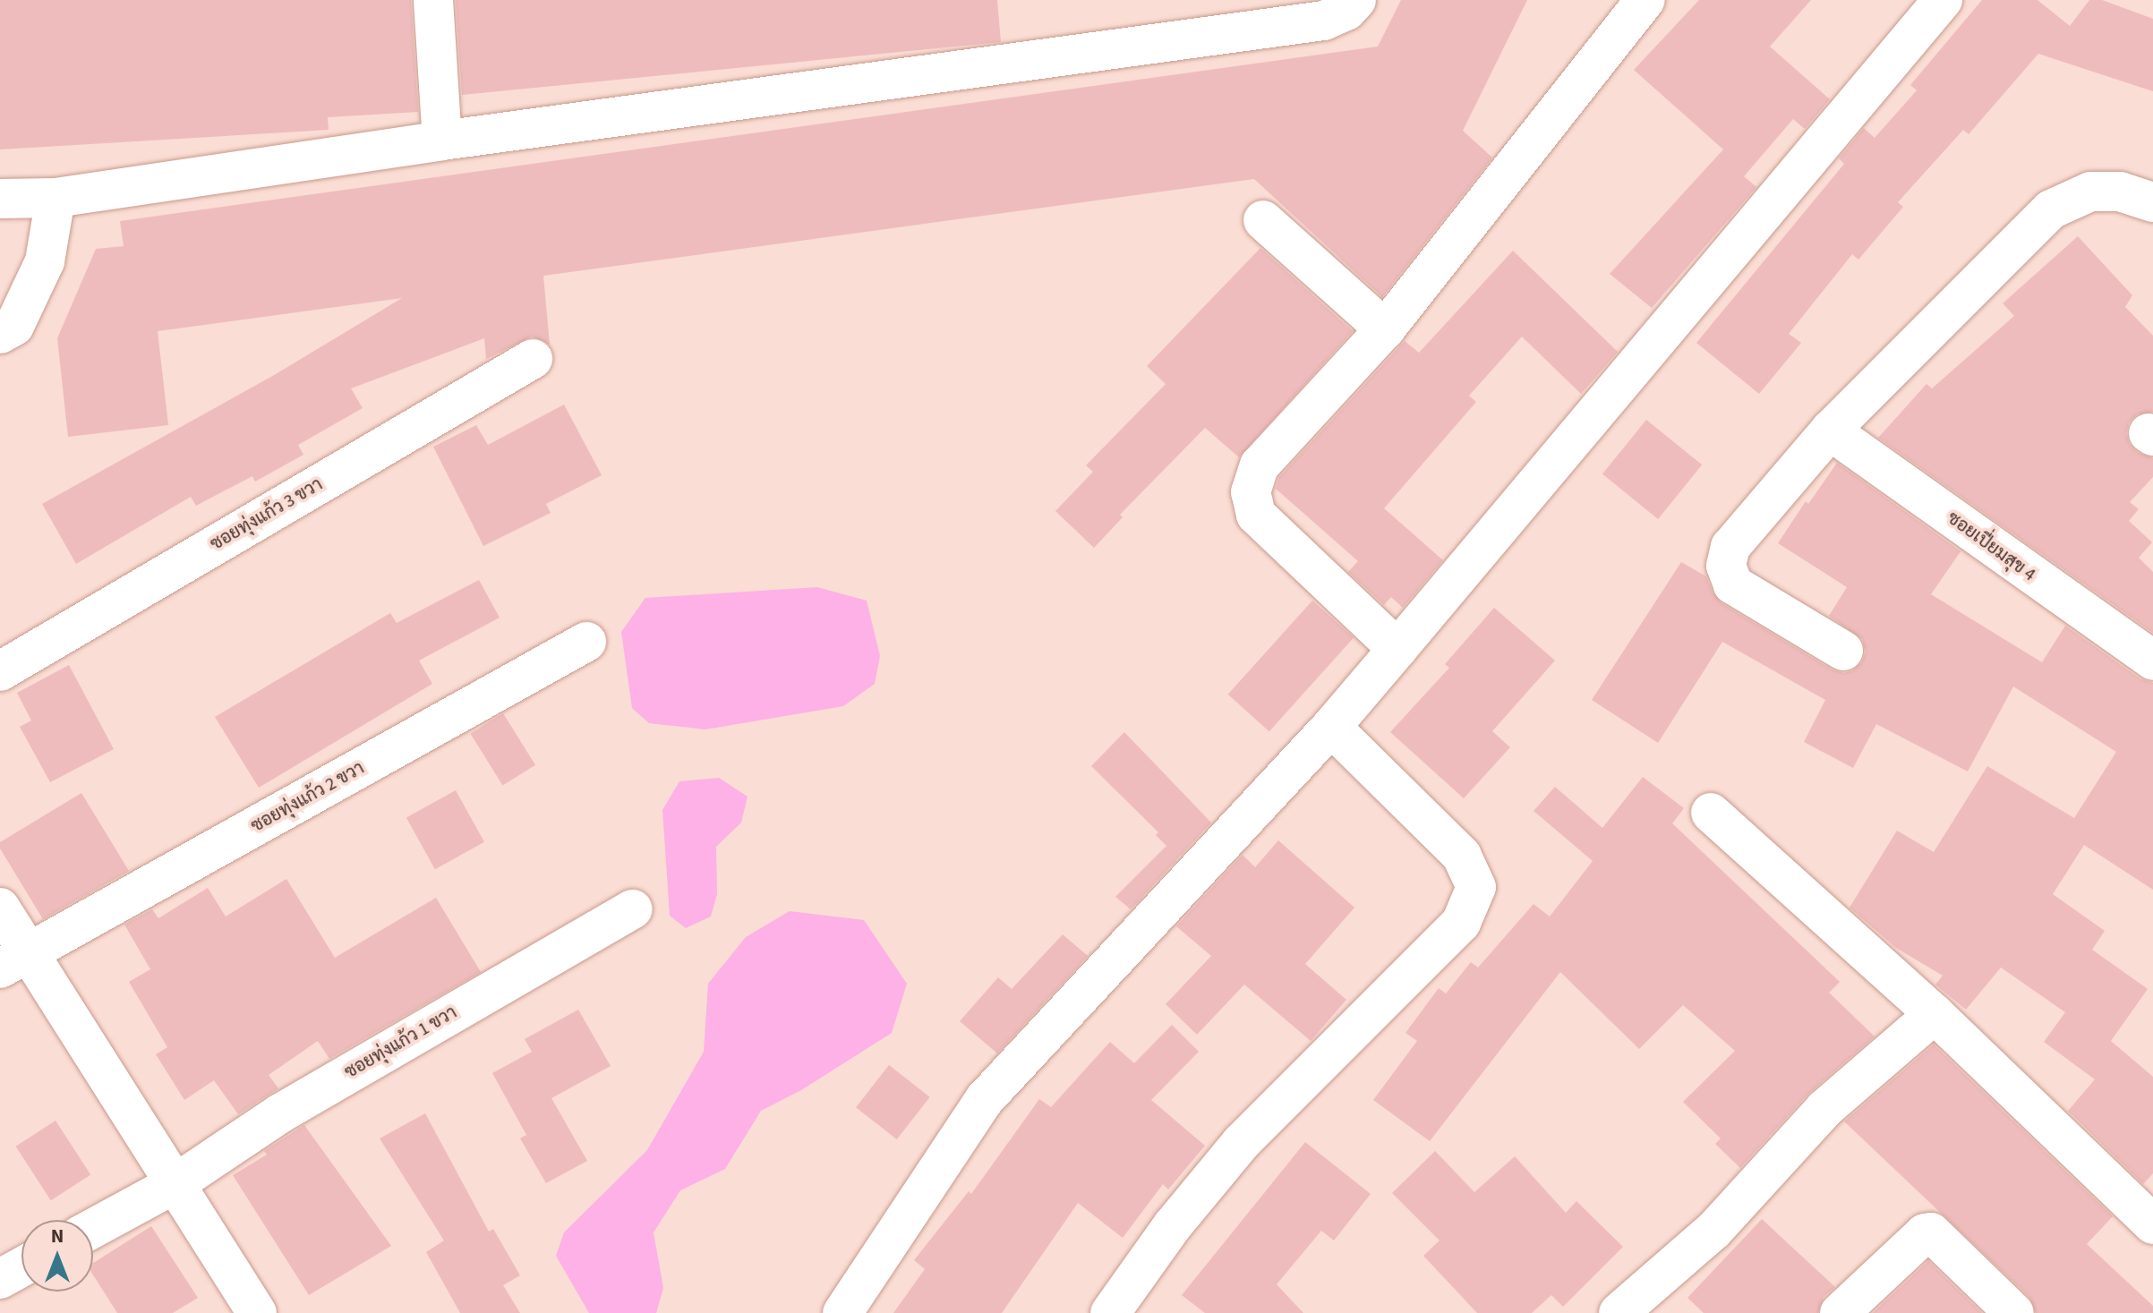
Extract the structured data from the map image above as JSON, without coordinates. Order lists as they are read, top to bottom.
{
  "streets": {
    "street": [
      "ซอยทุ่งแก้ว 3 ขวา",
      "ซอยเปี่ยมสุข 4",
      "ซอยทุ่งแก้ว 2 ขวา",
      "ซอยทุ่งแก้ว 1 ขวา"
    ]
  },
  "north": "top"
}
